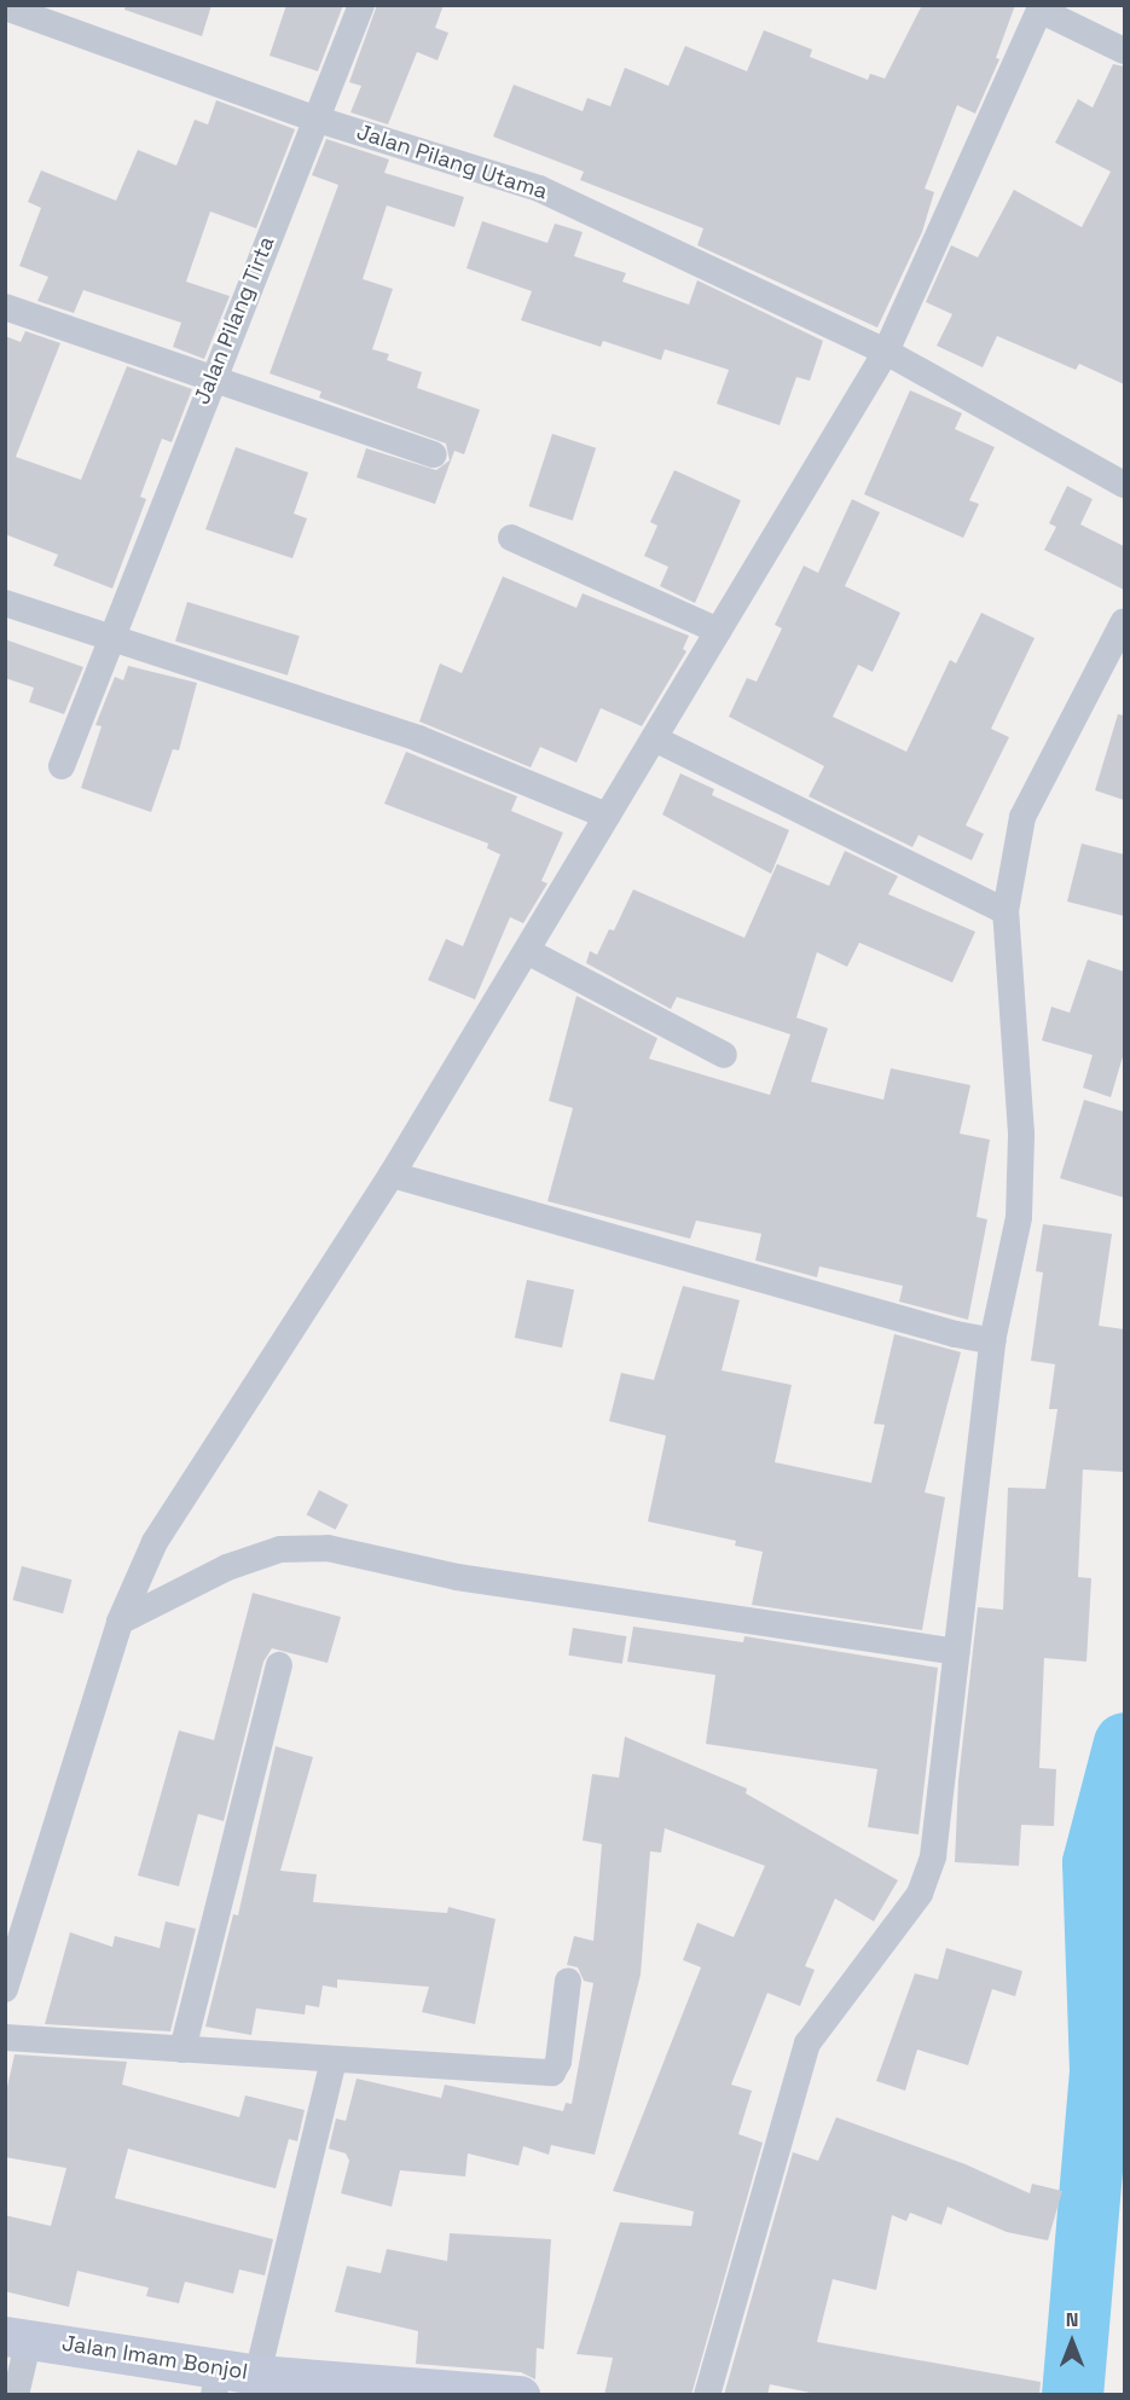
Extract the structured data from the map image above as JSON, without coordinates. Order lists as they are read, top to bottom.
{
  "streets": {
    "main road": ["Jalan Imam Bonjol"],
    "street": ["Jalan Pilang Utama", "Jalan Pilang Tirta"]
  },
  "crossings": [
    ["Jalan Pilang Utama", "Jalan Pilang Tirta"]
  ],
  "north": "top"
}
